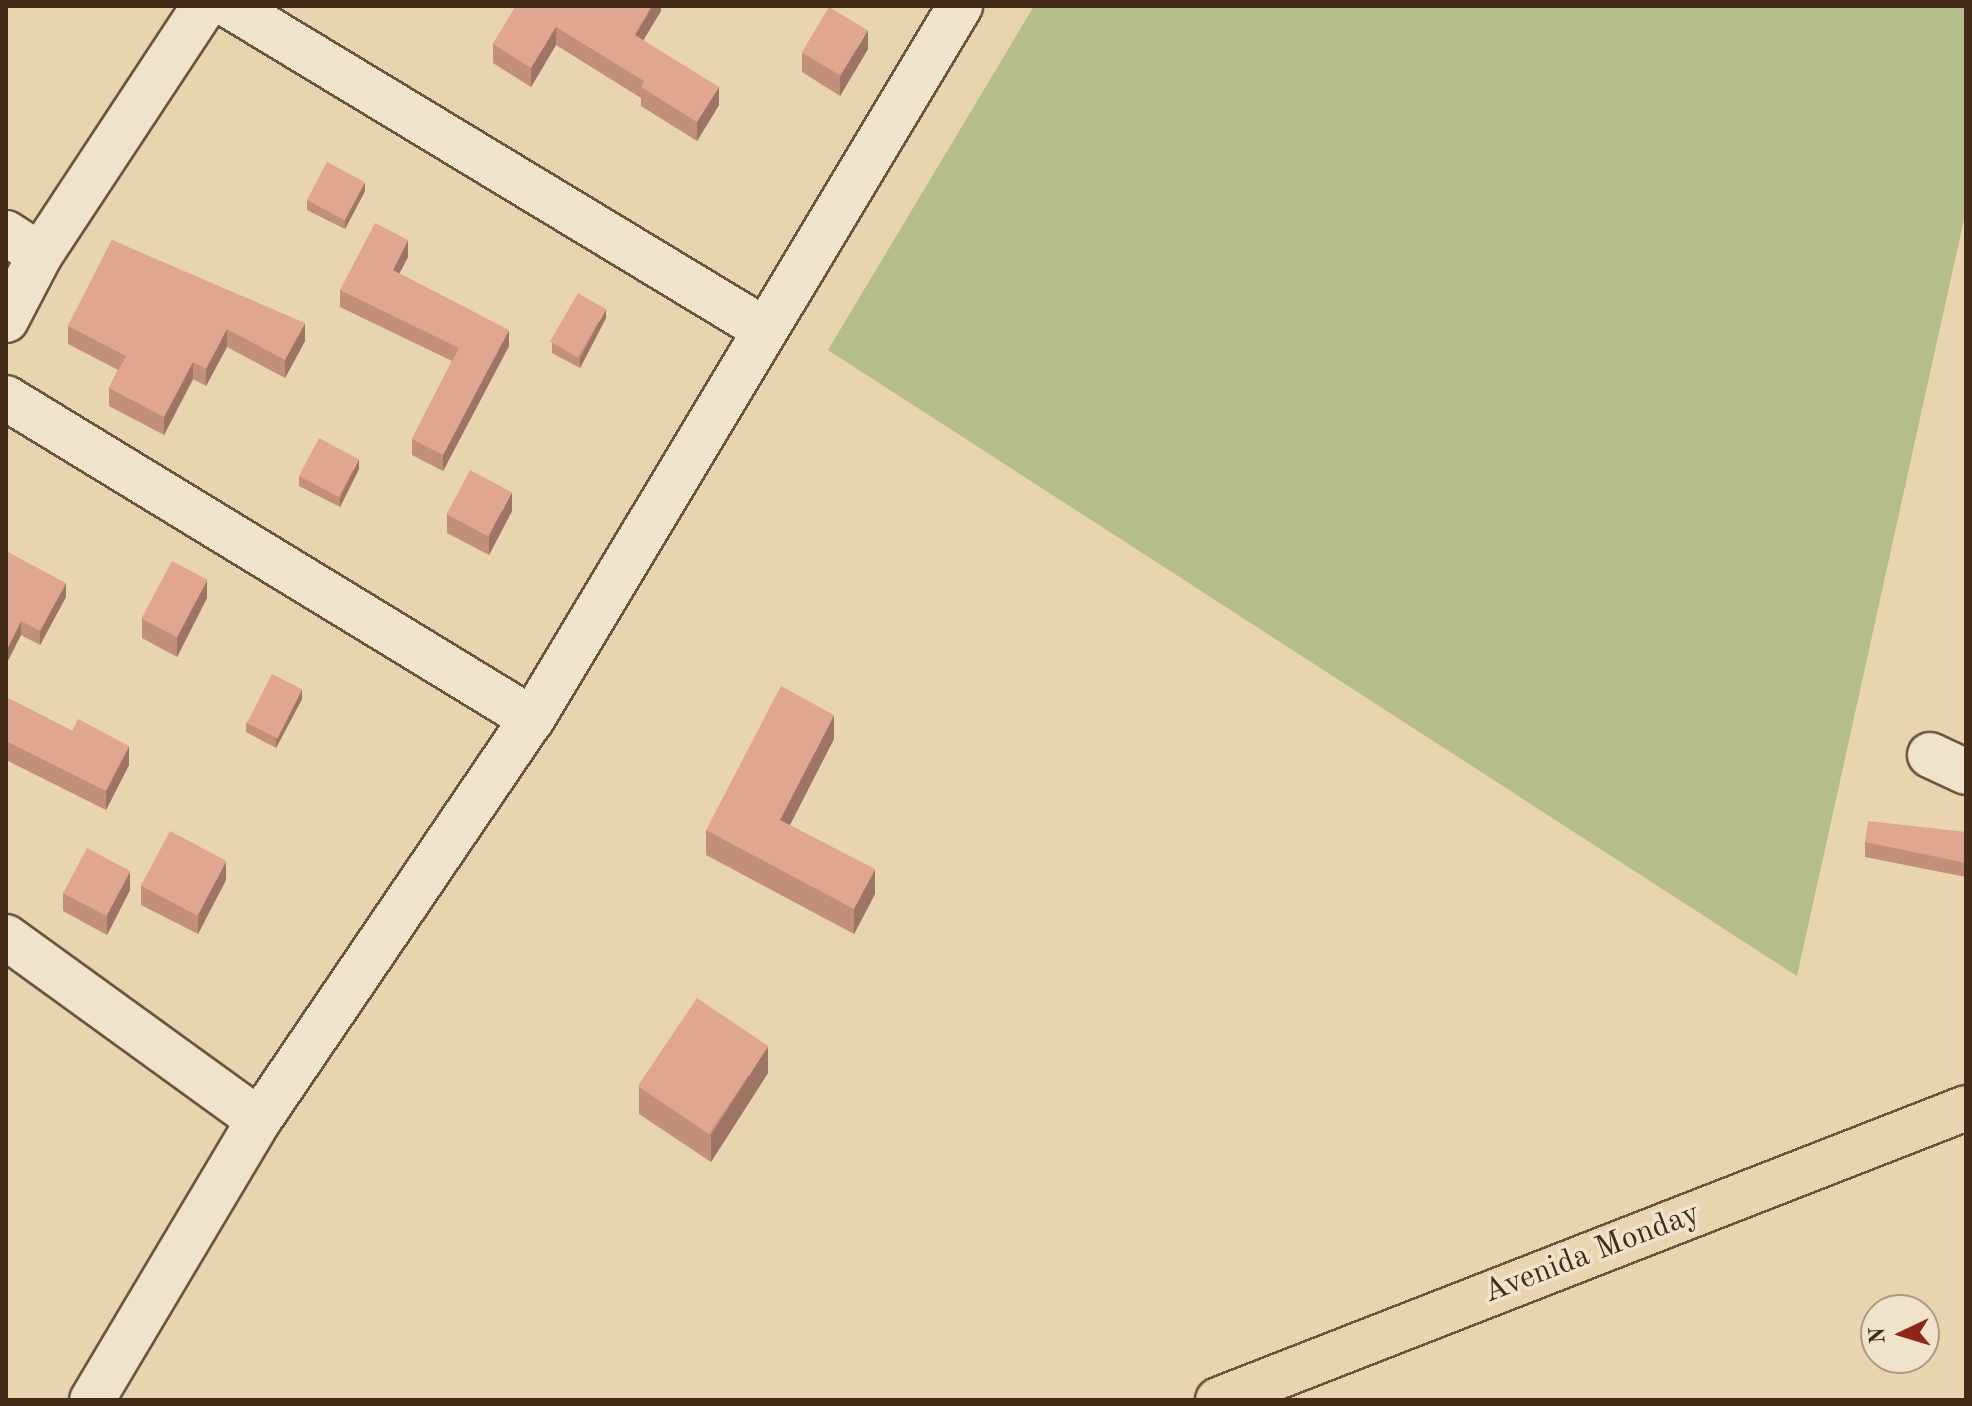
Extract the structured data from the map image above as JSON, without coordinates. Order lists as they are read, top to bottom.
{
  "streets": {
    "highway": ["Avenida Monday"]
  },
  "north": "left"
}
